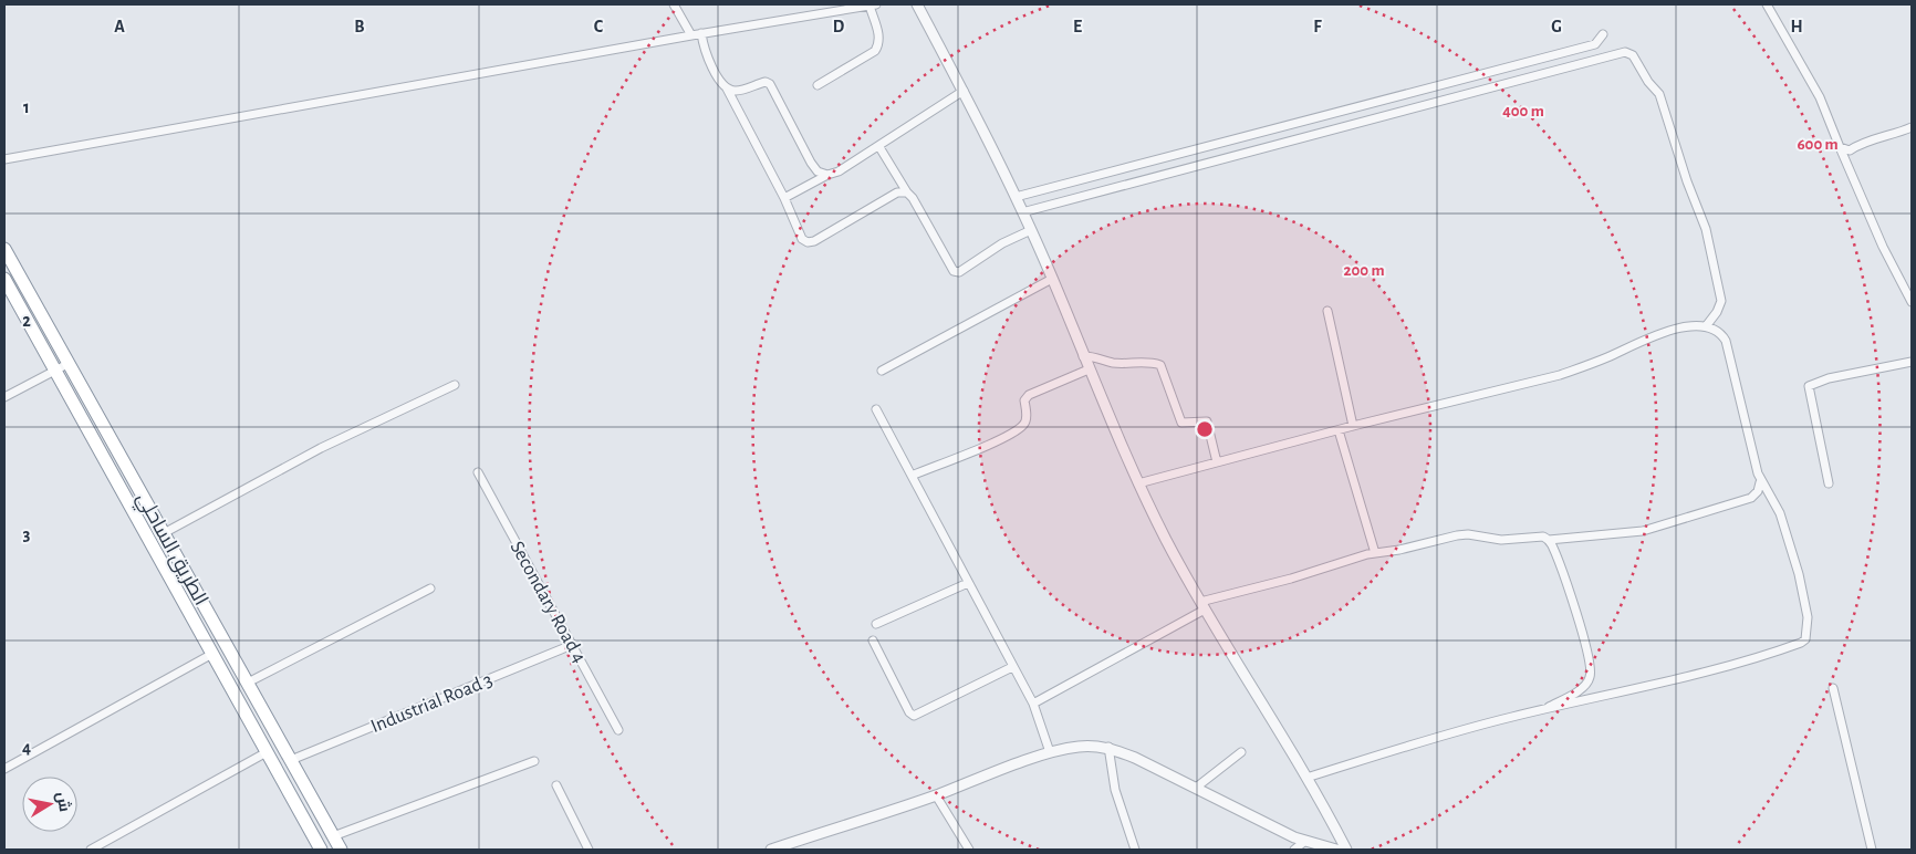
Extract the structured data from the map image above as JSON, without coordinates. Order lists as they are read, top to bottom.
{
  "streets": {
    "highway": ["الطريق الساحلي"],
    "street": ["Secondary Road 4", "Industrial Road 3"]
  },
  "crossings": [
    ["الطريق الساحلي", "Industrial Road 3"],
    ["Secondary Road 4", "Industrial Road 3"]
  ],
  "north": "right",
  "grid": {
    "columns": [
      "A",
      "B",
      "C",
      "D",
      "E",
      "F",
      "G",
      "H"
    ],
    "rows": [
      "1",
      "2",
      "3",
      "4"
    ]
  },
  "rings": ["400 m", "600 m", "200 m"]
}
